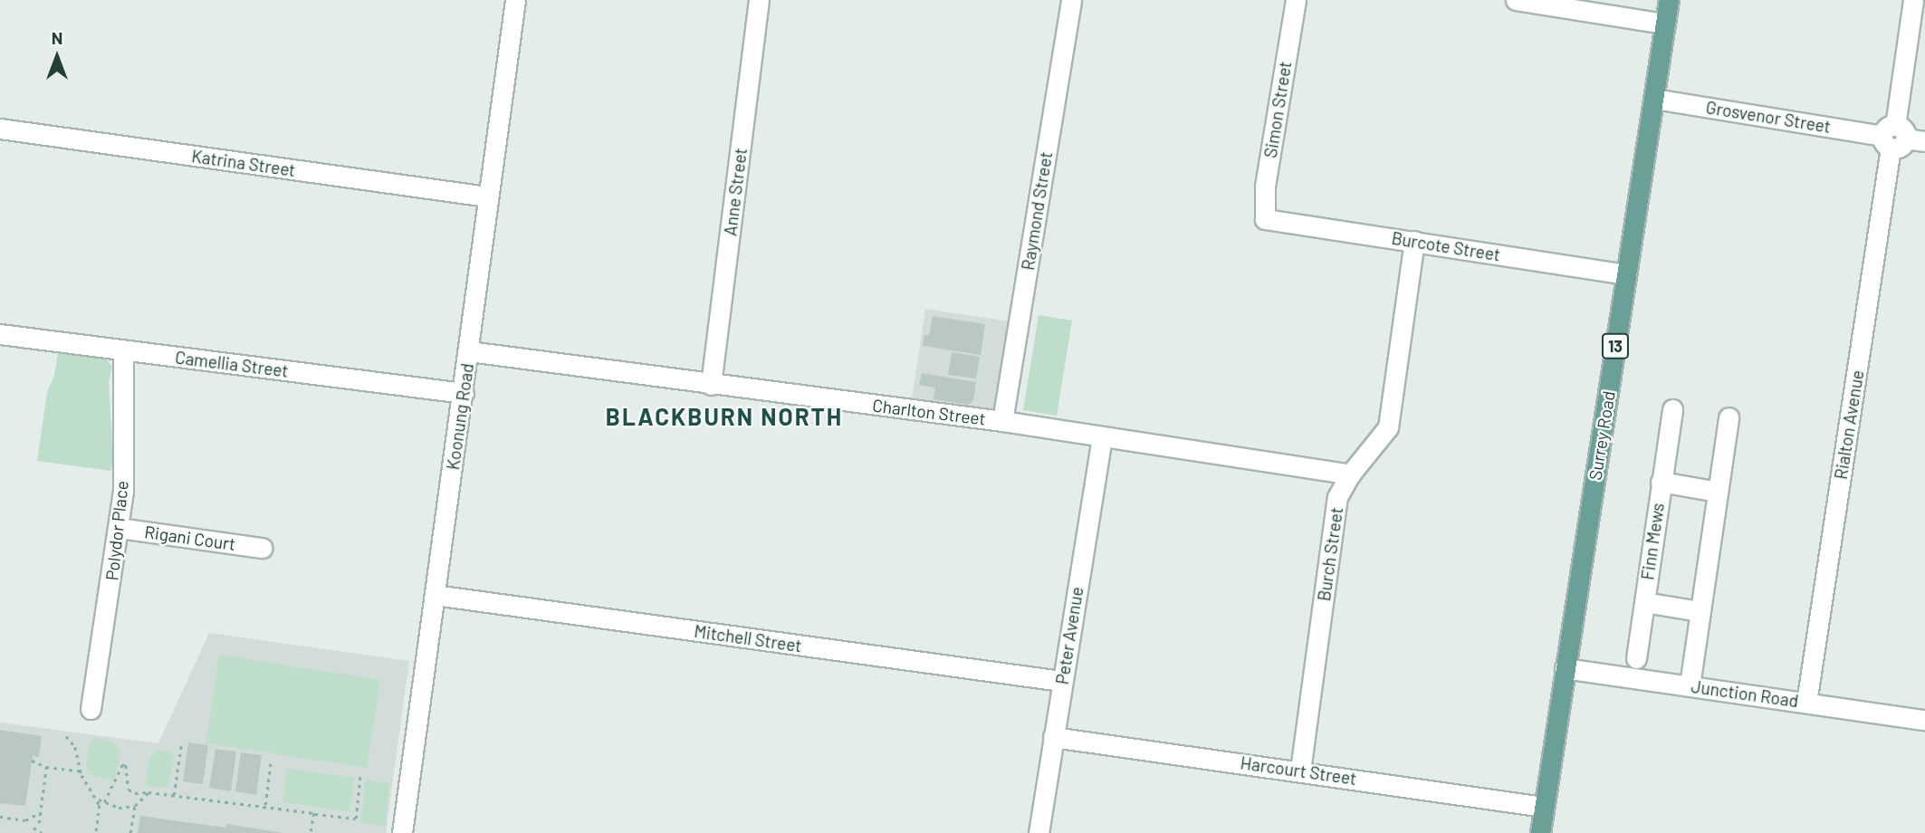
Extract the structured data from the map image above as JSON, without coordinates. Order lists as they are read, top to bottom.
{
  "streets": {
    "main road": ["13", "Surrey Road"],
    "street": [
      "Simon Street",
      "Grosvenor Street",
      "Katrina Street",
      "Anne Street",
      "Raymond Street",
      "Burcote Street",
      "Camellia Street",
      "Charlton Street",
      "Koonung Road",
      "Rialton Avenue",
      "Polydor Place",
      "Rigani Court",
      "Finn Mews",
      "Burch Street",
      "Peter Avenue",
      "Mitchell Street",
      "Junction Road",
      "Harcourt Street"
    ]
  },
  "crossings": [
    ["Simon Street", "Burcote Street"],
    ["Grosvenor Street", "Rialton Avenue"],
    ["Grosvenor Street", "Surrey Road"],
    ["Katrina Street", "Koonung Road"],
    ["Anne Street", "Charlton Street"],
    ["Raymond Street", "Charlton Street"],
    ["Burcote Street", "Surrey Road"],
    ["Burcote Street", "Burch Street"],
    ["Camellia Street", "Koonung Road"],
    ["Camellia Street", "Polydor Place"],
    ["Charlton Street", "Koonung Road"],
    ["Charlton Street", "Burch Street"],
    ["Charlton Street", "Peter Avenue"],
    ["Koonung Road", "Mitchell Street"],
    ["Rialton Avenue", "Junction Road"],
    ["Surrey Road", "Junction Road"],
    ["Surrey Road", "Harcourt Street"],
    ["Polydor Place", "Rigani Court"],
    ["Burch Street", "Harcourt Street"],
    ["Peter Avenue", "Mitchell Street"],
    ["Peter Avenue", "Harcourt Street"]
  ],
  "districts": ["BLACKBURN NORTH"],
  "north": "top"
}
